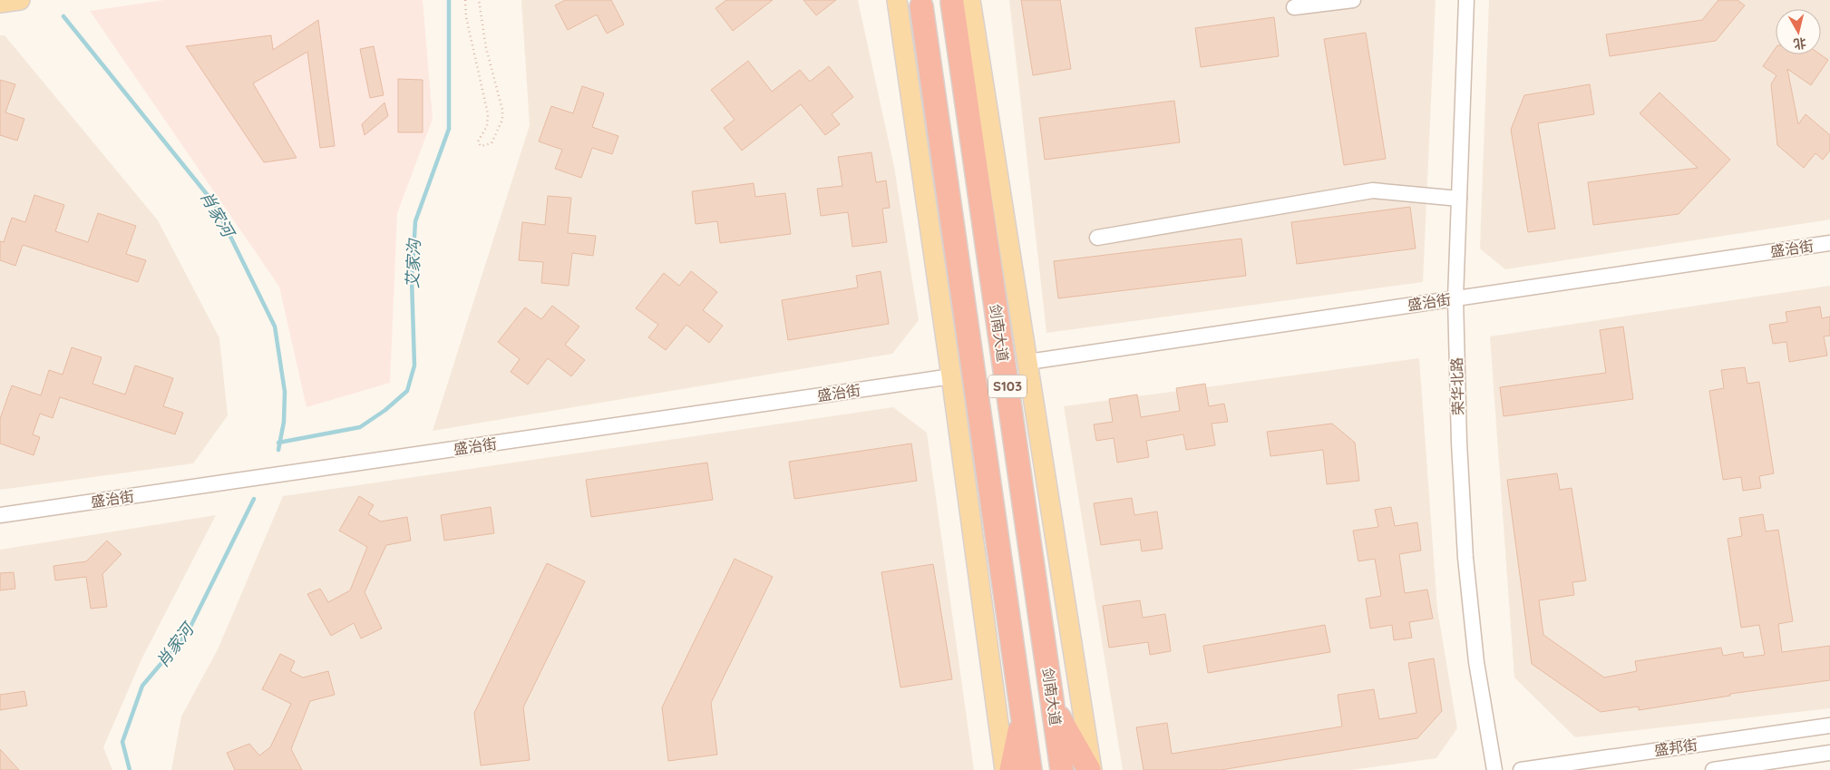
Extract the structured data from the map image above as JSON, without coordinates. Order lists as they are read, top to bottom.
{
  "streets": {
    "highway": ["剑南大道", "S103"],
    "street": ["盛治街", "荣华北路", "盛邦街"]
  },
  "crossings": [
    ["盛治街", "荣华北路"]
  ],
  "water": ["肖家河", "艾家沟"],
  "north": "bottom"
}
